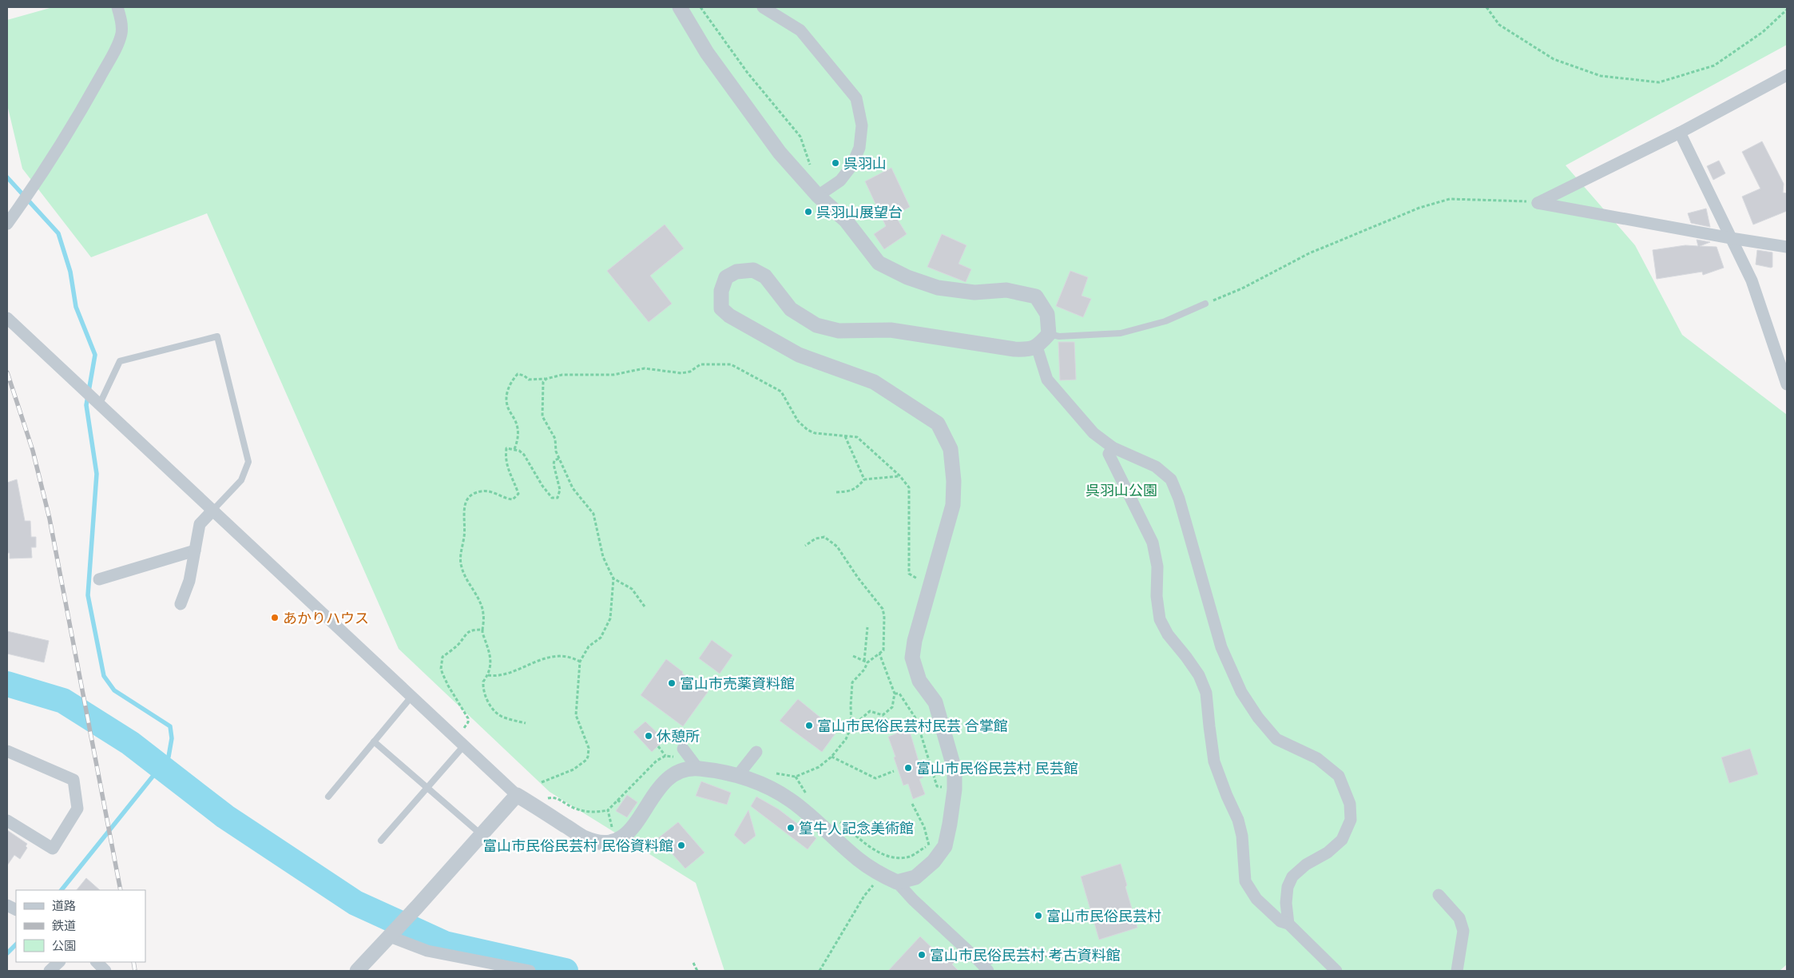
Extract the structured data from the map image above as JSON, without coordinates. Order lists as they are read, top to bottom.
{
  "parks": ["呉羽山公園"],
  "places": [
    "呉羽山",
    "呉羽山展望台",
    "あかりハウス",
    "富山市売薬資料館",
    "富山市民俗民芸村民芸 合掌館",
    "休憩所",
    "富山市民俗民芸村 民芸館",
    "篁牛人記念美術館",
    "富山市民俗民芸村 民俗資料館",
    "富山市民俗民芸村",
    "富山市民俗民芸村 考古資料館"
  ],
  "legend": ["道路", "鉄道", "公園"]
}
